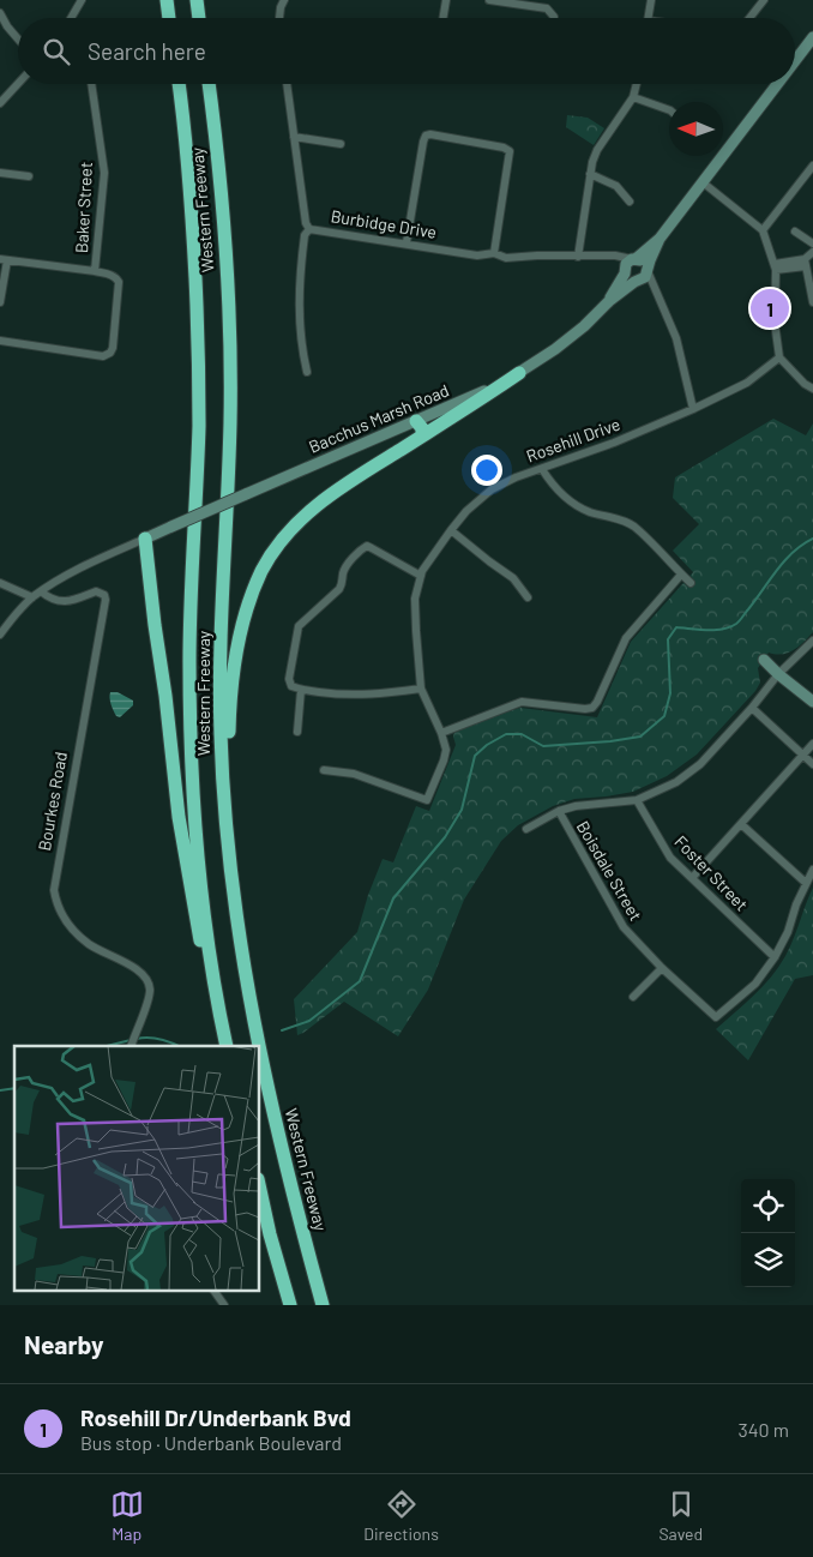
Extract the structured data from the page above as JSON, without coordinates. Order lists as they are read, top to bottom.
{
  "streets": {
    "highway": ["Western Freeway"],
    "main road": ["Bacchus Marsh Road"],
    "street": [
      "Baker Street",
      "Burbidge Drive",
      "Rosehill Drive",
      "Bourkes Road",
      "Boisdale Street",
      "Foster Street"
    ]
  },
  "crossings": [
    ["Burbidge Drive", "Bacchus Marsh Road"],
    ["Boisdale Street", "Foster Street"]
  ],
  "north": "left",
  "page": {
    "search": "Search here",
    "pins": "1",
    "heading": "Nearby",
    "list": [
      {
        "mark": "1",
        "name": "Rosehill Dr/Underbank Bvd",
        "note": "Bus stop · Underbank Boulevard",
        "value": "340 m"
      }
    ],
    "nav": ["Map", "Directions", "Saved"]
  }
}
